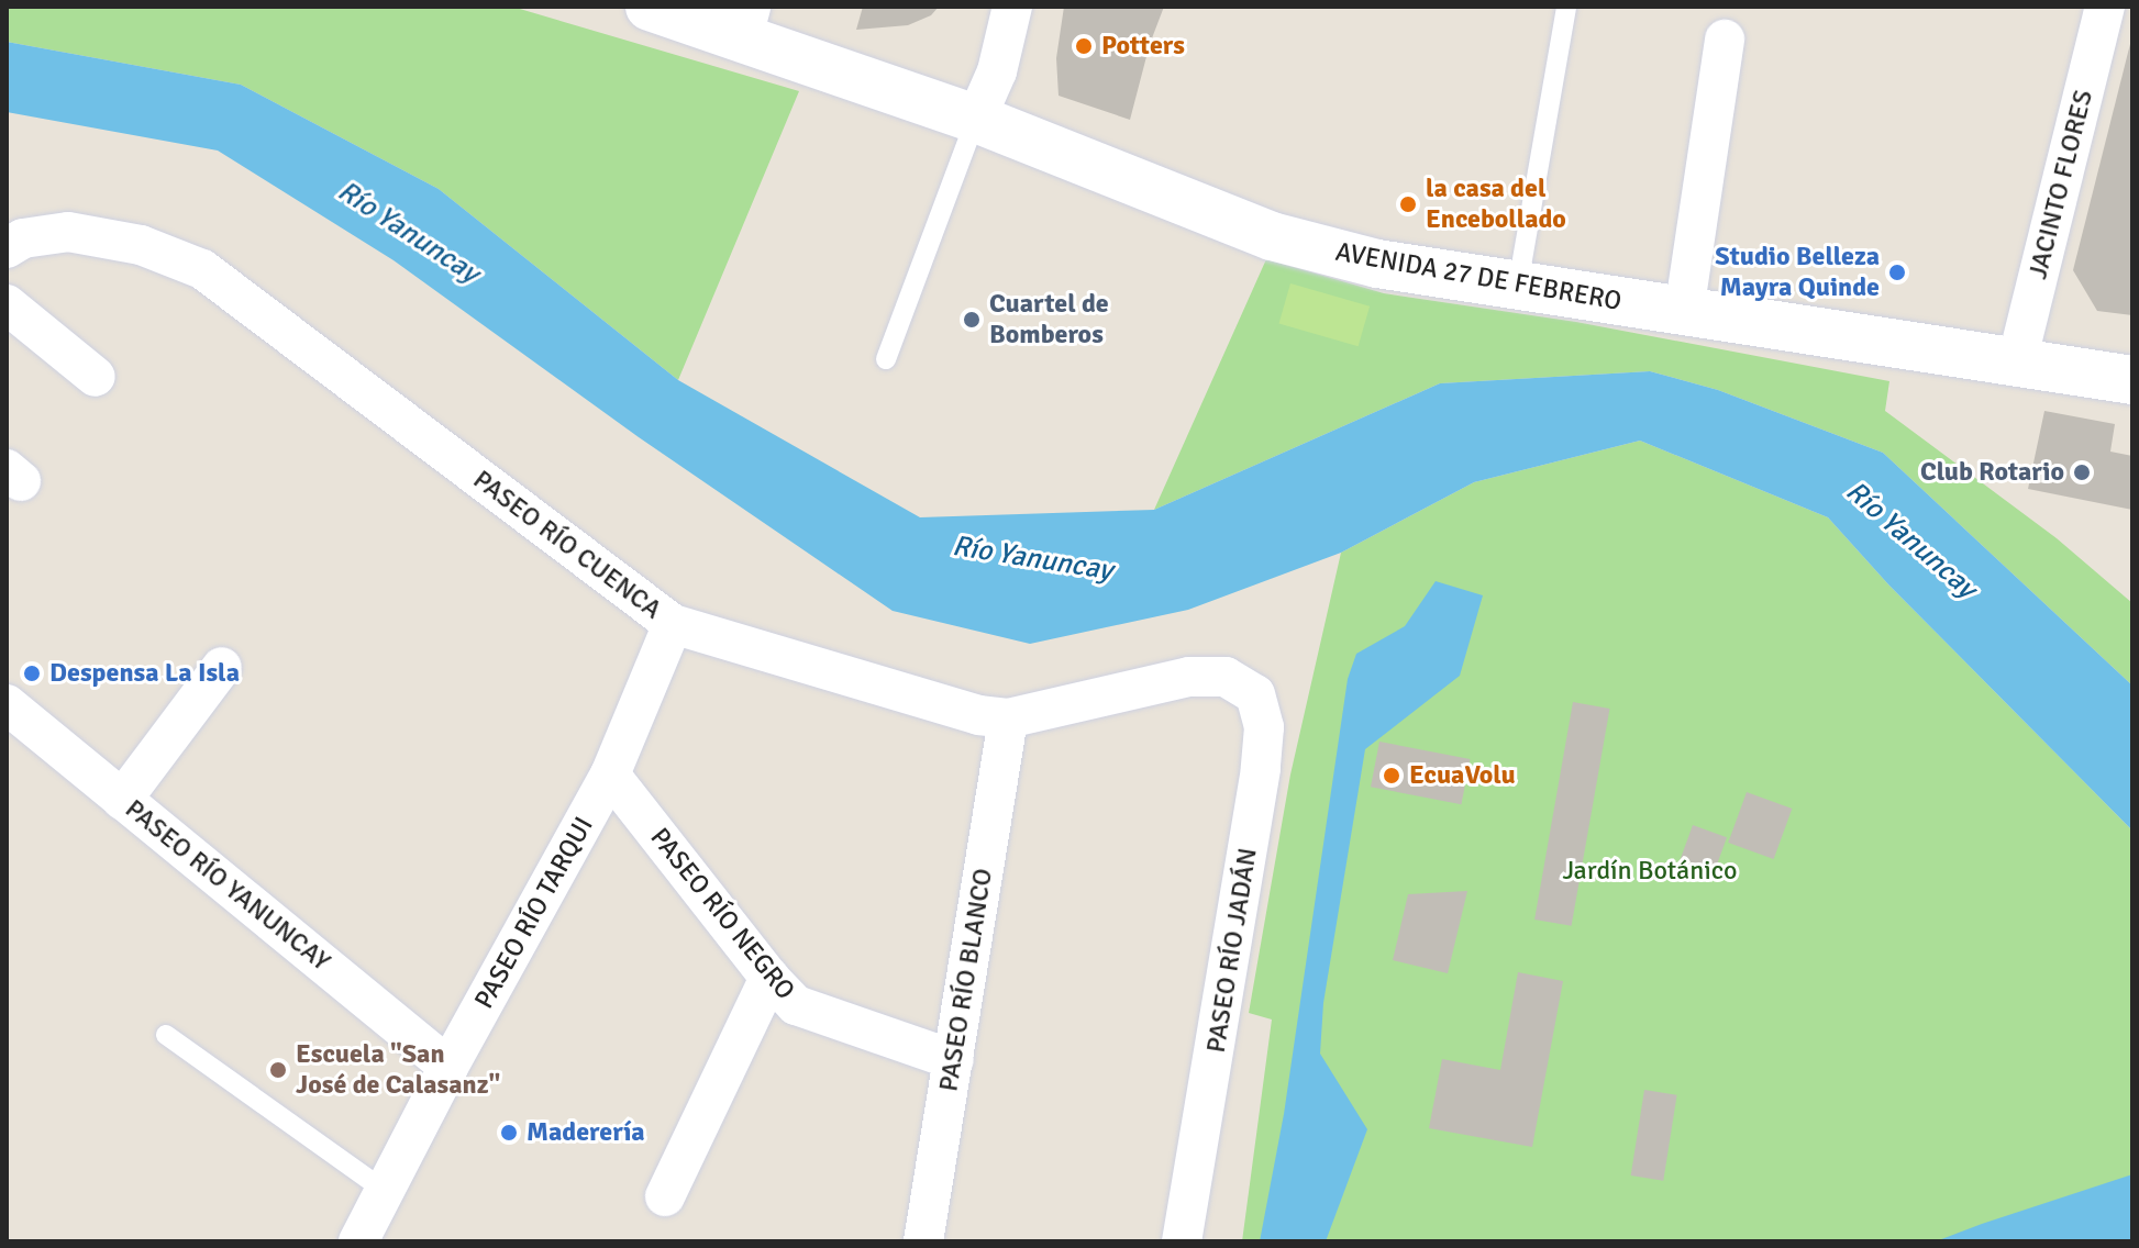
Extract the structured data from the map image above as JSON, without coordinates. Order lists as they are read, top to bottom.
{
  "streets": {
    "street": [
      "JACINTO FLORES",
      "AVENIDA 27 DE FEBRERO",
      "PASEO RÍO CUENCA",
      "PASEO RÍO YANUNCAY",
      "PASEO RÍO TARQUI",
      "PASEO RÍO NEGRO",
      "PASEO RÍO JADÁN",
      "PASEO RÍO BLANCO"
    ]
  },
  "crossings": [
    ["JACINTO FLORES", "AVENIDA 27 DE FEBRERO"],
    ["PASEO RÍO CUENCA", "PASEO RÍO TARQUI"],
    ["PASEO RÍO CUENCA", "PASEO RÍO JADÁN"],
    ["PASEO RÍO CUENCA", "PASEO RÍO BLANCO"],
    ["PASEO RÍO YANUNCAY", "PASEO RÍO TARQUI"],
    ["PASEO RÍO TARQUI", "PASEO RÍO NEGRO"],
    ["PASEO RÍO NEGRO", "PASEO RÍO BLANCO"]
  ],
  "water": ["Río Yanuncay"],
  "parks": ["Jardín Botánico"],
  "places": [
    "Potters",
    "la casa del Encebollado",
    "Studio Belleza Mayra Quinde",
    "Cuartel de Bomberos",
    "Club Rotario",
    "Despensa La Isla",
    "EcuaVolu",
    "Escuela \"San José de Calasanz\"",
    "Maderería"
  ]
}
